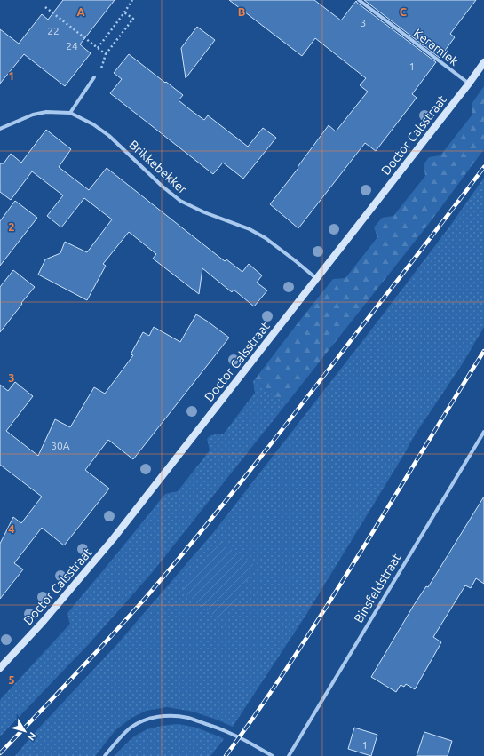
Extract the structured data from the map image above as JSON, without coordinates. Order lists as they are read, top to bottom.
{
  "streets": {
    "street": [
      "Keramiek",
      "Doctor Calsstraat",
      "Brikkebekker",
      "Binsfeldstraat"
    ]
  },
  "crossings": [
    ["Keramiek", "Doctor Calsstraat"],
    ["Doctor Calsstraat", "Brikkebekker"]
  ],
  "house_numbers": [
    "3",
    "22",
    "24",
    "1",
    "30A",
    "1"
  ],
  "north": "bottom right",
  "grid": {
    "columns": ["A", "B", "C"],
    "rows": [
      "1",
      "2",
      "3",
      "4",
      "5"
    ]
  }
}
